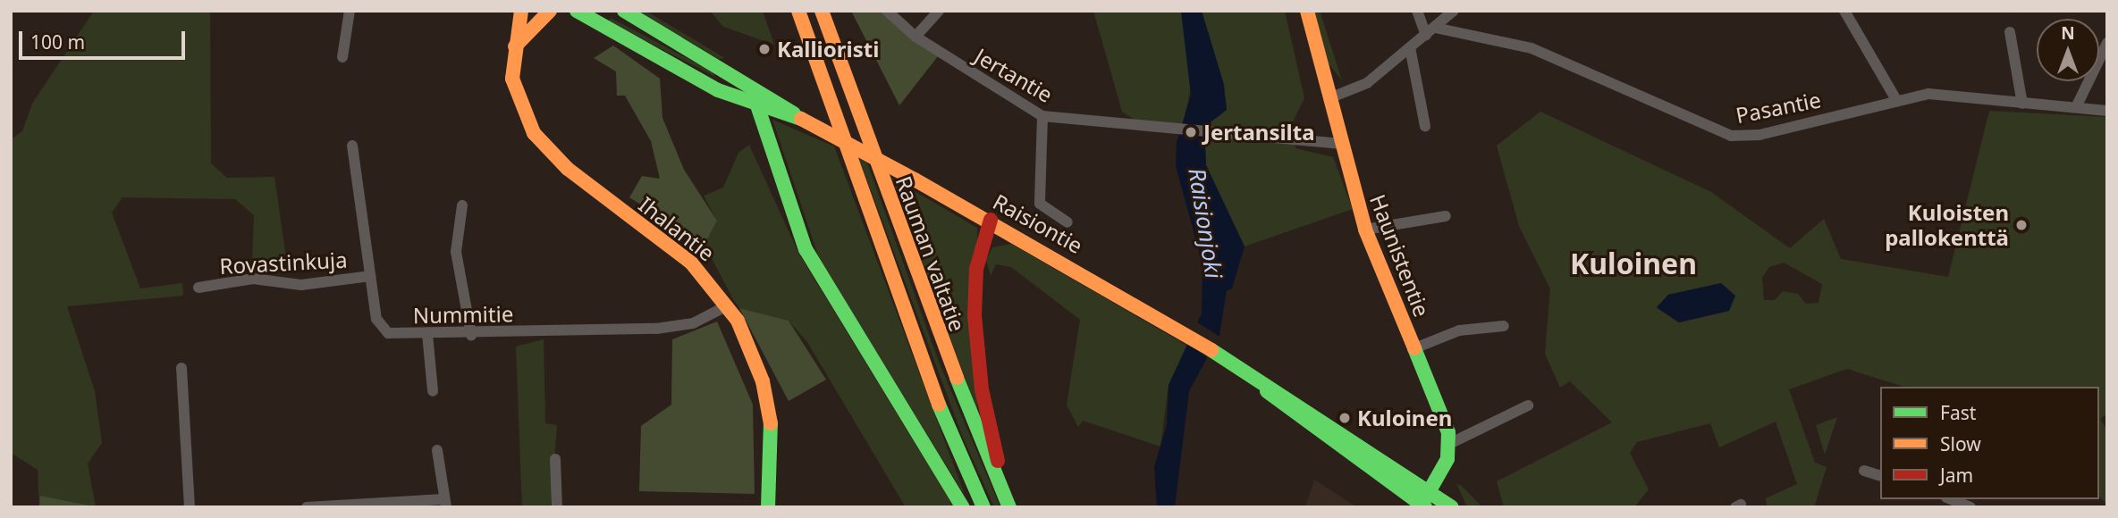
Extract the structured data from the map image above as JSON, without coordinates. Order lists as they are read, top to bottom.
{
  "streets": {
    "main road": [
      "Raisiontie",
      "Ihalantie",
      "Rauman valtatie",
      "Haunistentie"
    ],
    "street": [
      "Jertantie",
      "Pasantie",
      "Rovastinkuja",
      "Nummitie"
    ]
  },
  "crossings": [
    ["Jertantie", "Haunistentie"],
    ["Ihalantie", "Nummitie"],
    ["Rovastinkuja", "Nummitie"]
  ],
  "districts": ["Kuloinen"],
  "water": ["Raisionjoki"],
  "places": [
    "Kallioristi",
    "Jertansilta",
    "Kuloisten pallokenttä",
    "Kuloinen"
  ],
  "legend": ["Fast", "Slow", "Jam"],
  "scale_bar": "100 m",
  "north": "top"
}
